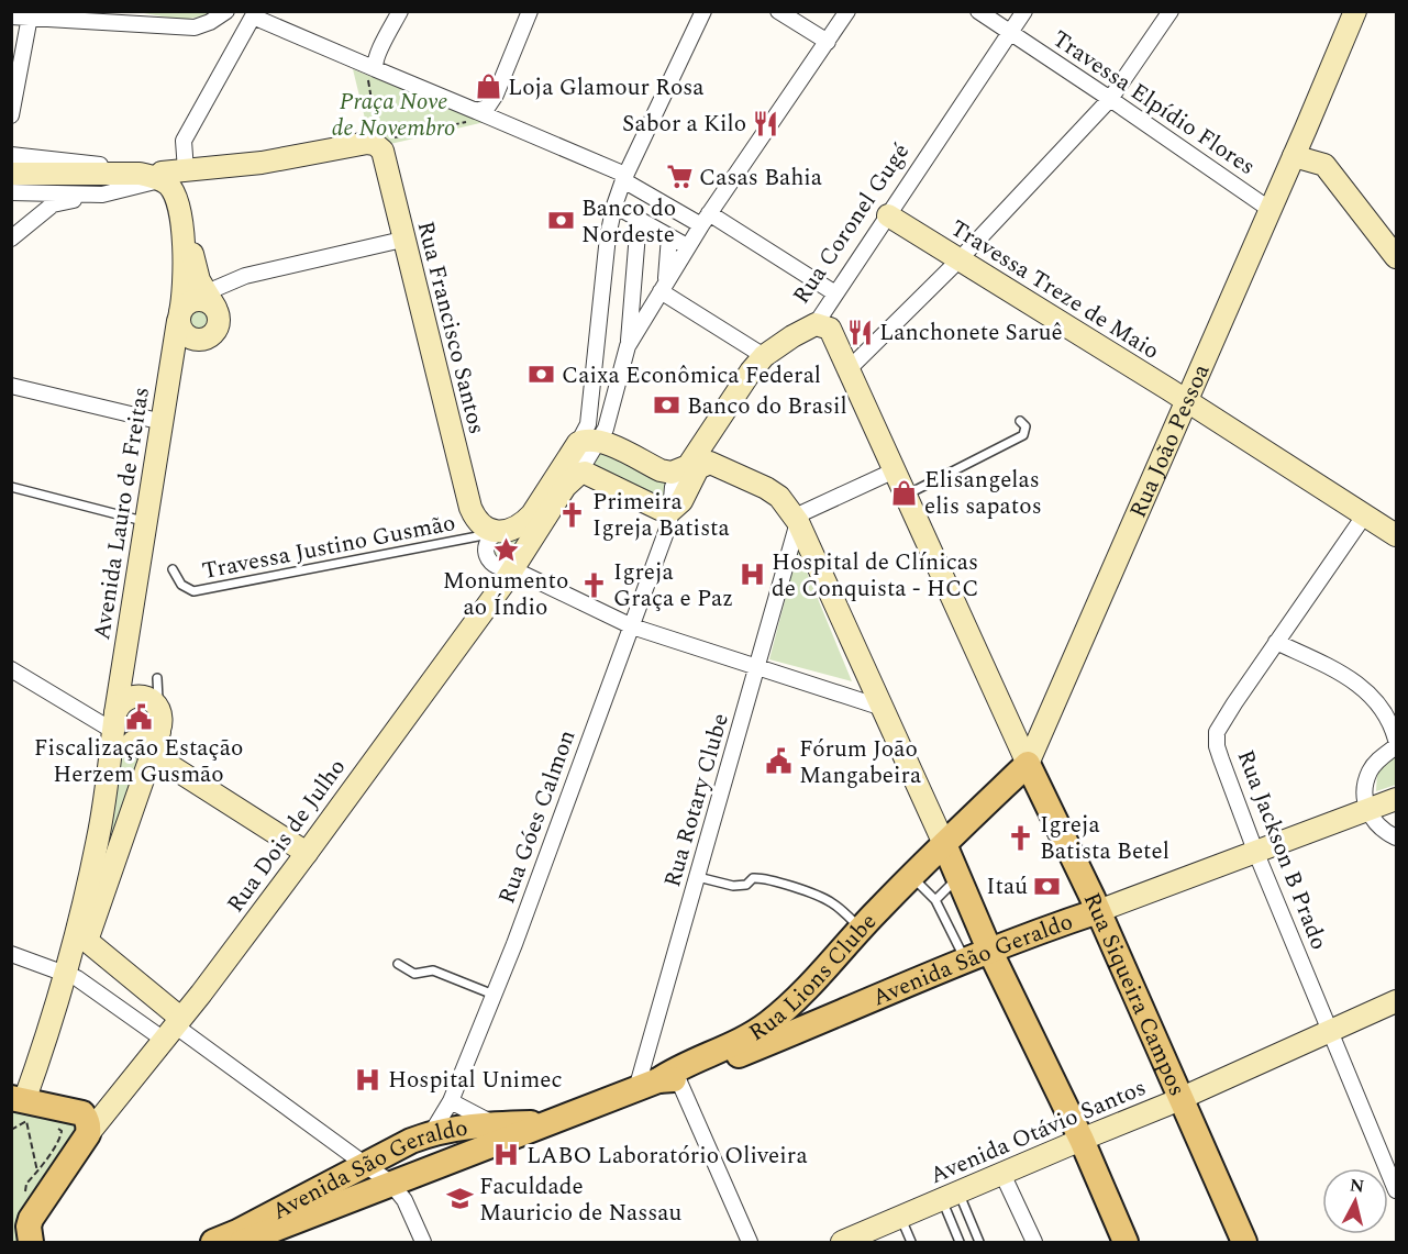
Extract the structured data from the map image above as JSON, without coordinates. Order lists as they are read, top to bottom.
{
  "streets": {
    "main road": [
      "Rua João Pessoa",
      "Avenida São Geraldo",
      "Rua Lions Clube",
      "Rua Siqueira Campos"
    ],
    "street": [
      "Travessa Elpídio Flores",
      "Rua Coronel Gugé",
      "Travessa Treze de Maio",
      "Rua Francisco Santos",
      "Avenida Lauro de Freitas",
      "Rua Rotary Clube",
      "Rua Góes Calmon",
      "Rua Dois de Julho",
      "Rua Jackson B Prado",
      "Avenida Otávio Santos"
    ],
    "lane": ["Travessa Justino Gusmão"]
  },
  "crossings": [
    ["Travessa Elpídio Flores", "Rua Coronel Gugé"],
    ["Travessa Elpídio Flores", "Rua João Pessoa"],
    ["Rua Coronel Gugé", "Travessa Treze de Maio"],
    ["Rua Coronel Gugé", "Rua Góes Calmon"],
    ["Rua Coronel Gugé", "Rua Siqueira Campos"],
    ["Travessa Treze de Maio", "Rua João Pessoa"],
    ["Travessa Treze de Maio", "Rua Jackson B Prado"],
    ["Rua Francisco Santos", "Travessa Justino Gusmão"],
    ["Rua Francisco Santos", "Rua Dois de Julho"],
    ["Rua João Pessoa", "Rua Lions Clube"],
    ["Rua João Pessoa", "Rua Siqueira Campos"],
    ["Travessa Justino Gusmão", "Rua Dois de Julho"],
    ["Rua Rotary Clube", "Avenida São Geraldo"],
    ["Rua Rotary Clube", "Rua Lions Clube"],
    ["Rua Góes Calmon", "Avenida São Geraldo"],
    ["Rua Jackson B Prado", "Avenida São Geraldo"],
    ["Rua Jackson B Prado", "Avenida Otávio Santos"],
    ["Avenida São Geraldo", "Rua Lions Clube"],
    ["Avenida São Geraldo", "Rua Siqueira Campos"],
    ["Rua Siqueira Campos", "Avenida Otávio Santos"]
  ],
  "parks": ["Praça Nove de Novembro"],
  "places": {
    "shop": ["Loja Glamour Rosa", "Elisangelas elis sapatos"],
    "restaurant": ["Sabor a Kilo", "Lanchonete Saruê"],
    "supermarket": ["Casas Bahia"],
    "bank": [
      "Banco do Nordeste",
      "Caixa Econômica Federal",
      "Banco do Brasil",
      "Itaú"
    ],
    "church": ["Primeira Igreja Batista", "Igreja Graça e Paz", "Igreja Batista Betel"],
    "place": ["Monumento ao Índio"],
    "hospital": ["Hospital de Clínicas de Conquista - HCC", "Hospital Unimec", "LABO Laboratório Oliveira"],
    "public building": ["Fiscalização Estação Herzem Gusmão", "Fórum João Mangabeira"],
    "school or university": ["Faculdade Mauricio de Nassau"]
  },
  "north": "top"
}
